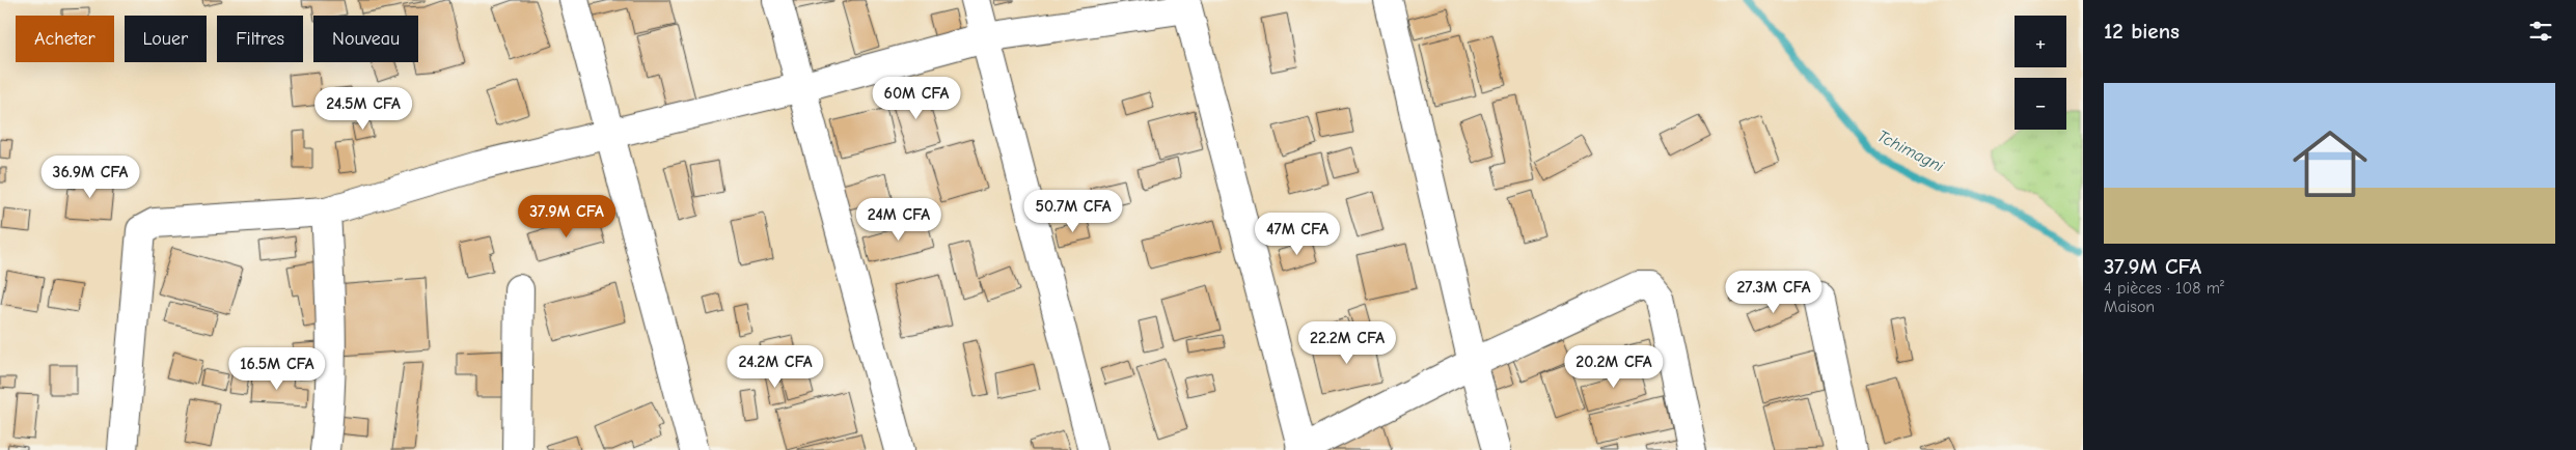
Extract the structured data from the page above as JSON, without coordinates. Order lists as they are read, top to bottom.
{
  "water": ["Tchimagni"],
  "page": {
    "heading": "12 biens",
    "map_buttons": ["+", "−"],
    "chip": [
      "Acheter",
      "Louer",
      "Filtres",
      "Nouveau"
    ],
    "list": [
      {
        "name": "37.9M CFA",
        "note": "4 pièces · 108 m² · Maison"
      }
    ],
    "price": [
      "60M CFA",
      "24.5M CFA",
      "36.9M CFA",
      "50.7M CFA",
      "37.9M CFA",
      "24M CFA",
      "47M CFA",
      "27.3M CFA",
      "22.2M CFA",
      "24.2M CFA",
      "20.2M CFA",
      "16.5M CFA"
    ]
  }
}
